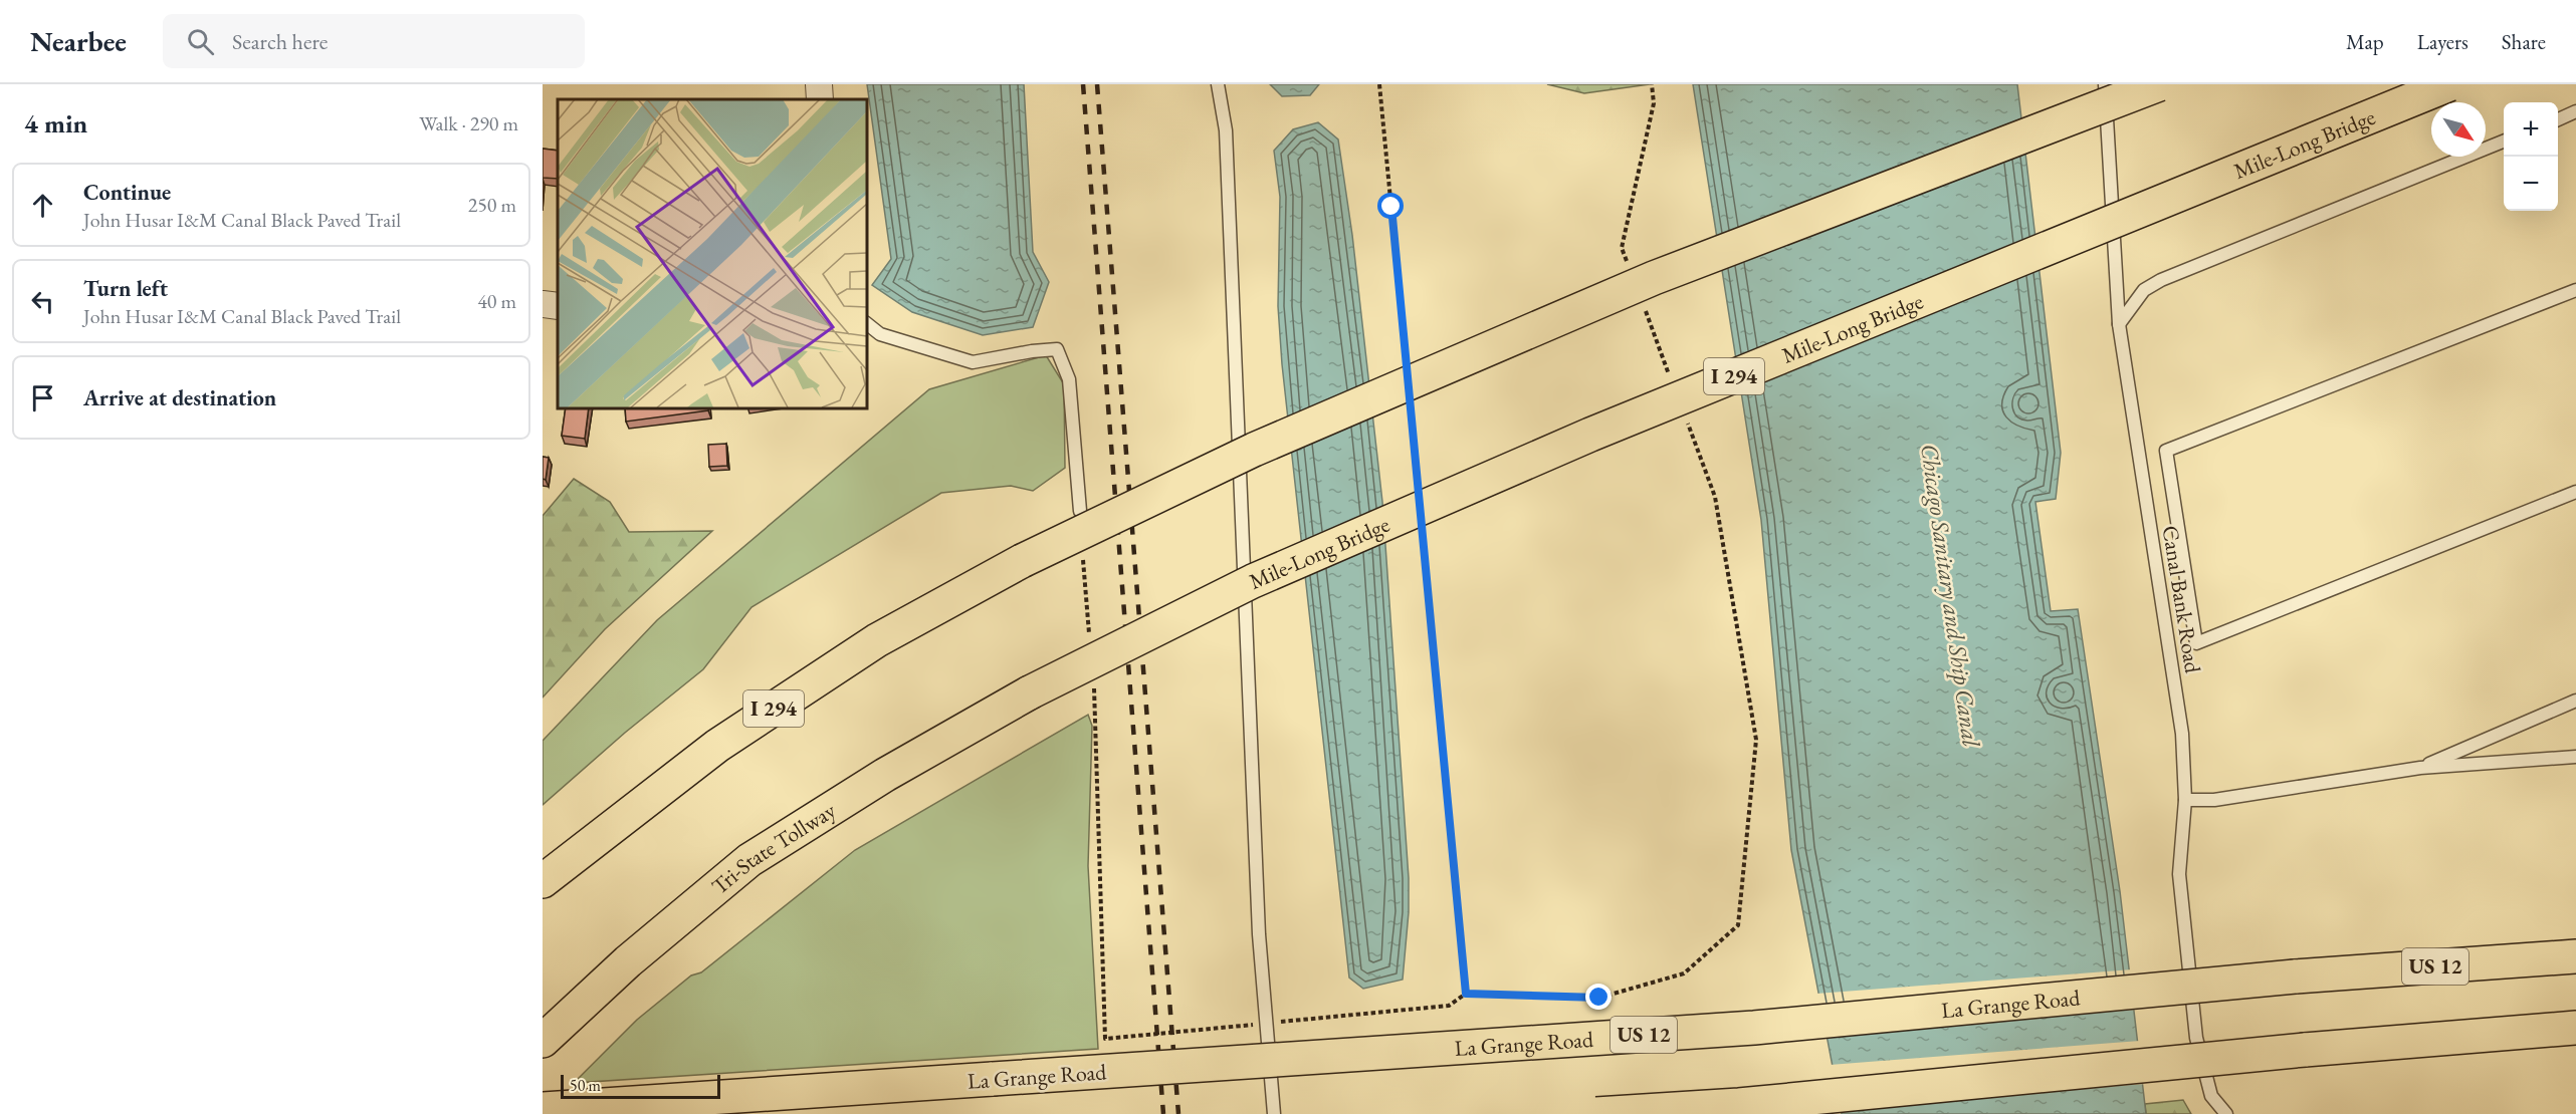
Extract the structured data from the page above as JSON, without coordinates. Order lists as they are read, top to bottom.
{
  "streets": {
    "highway": [
      "Mile-Long Bridge",
      "I 294",
      "Tri-State Tollway",
      "US 12",
      "La Grange Road"
    ],
    "lane": ["Canal Bank Road"]
  },
  "crossings": [
    ["Mile-Long Bridge", "Tri-State Tollway"]
  ],
  "water": ["Chicago Sanitary and Ship Canal"],
  "scale_bar": "50 m",
  "north": "bottom right",
  "page": {
    "header": "Nearbee",
    "search": "Search here",
    "nav": ["Map", "Layers", "Share"],
    "heading": ["4 min", "Walk · 290 m"],
    "map_buttons": ["+", "−"],
    "list": [
      ["Continue", "John Husar I&M Canal Black Paved Trail", "250 m"],
      ["Turn left", "John Husar I&M Canal Black Paved Trail", "40 m"],
      "Arrive at destination"
    ],
    "scale": "50 m"
  }
}
